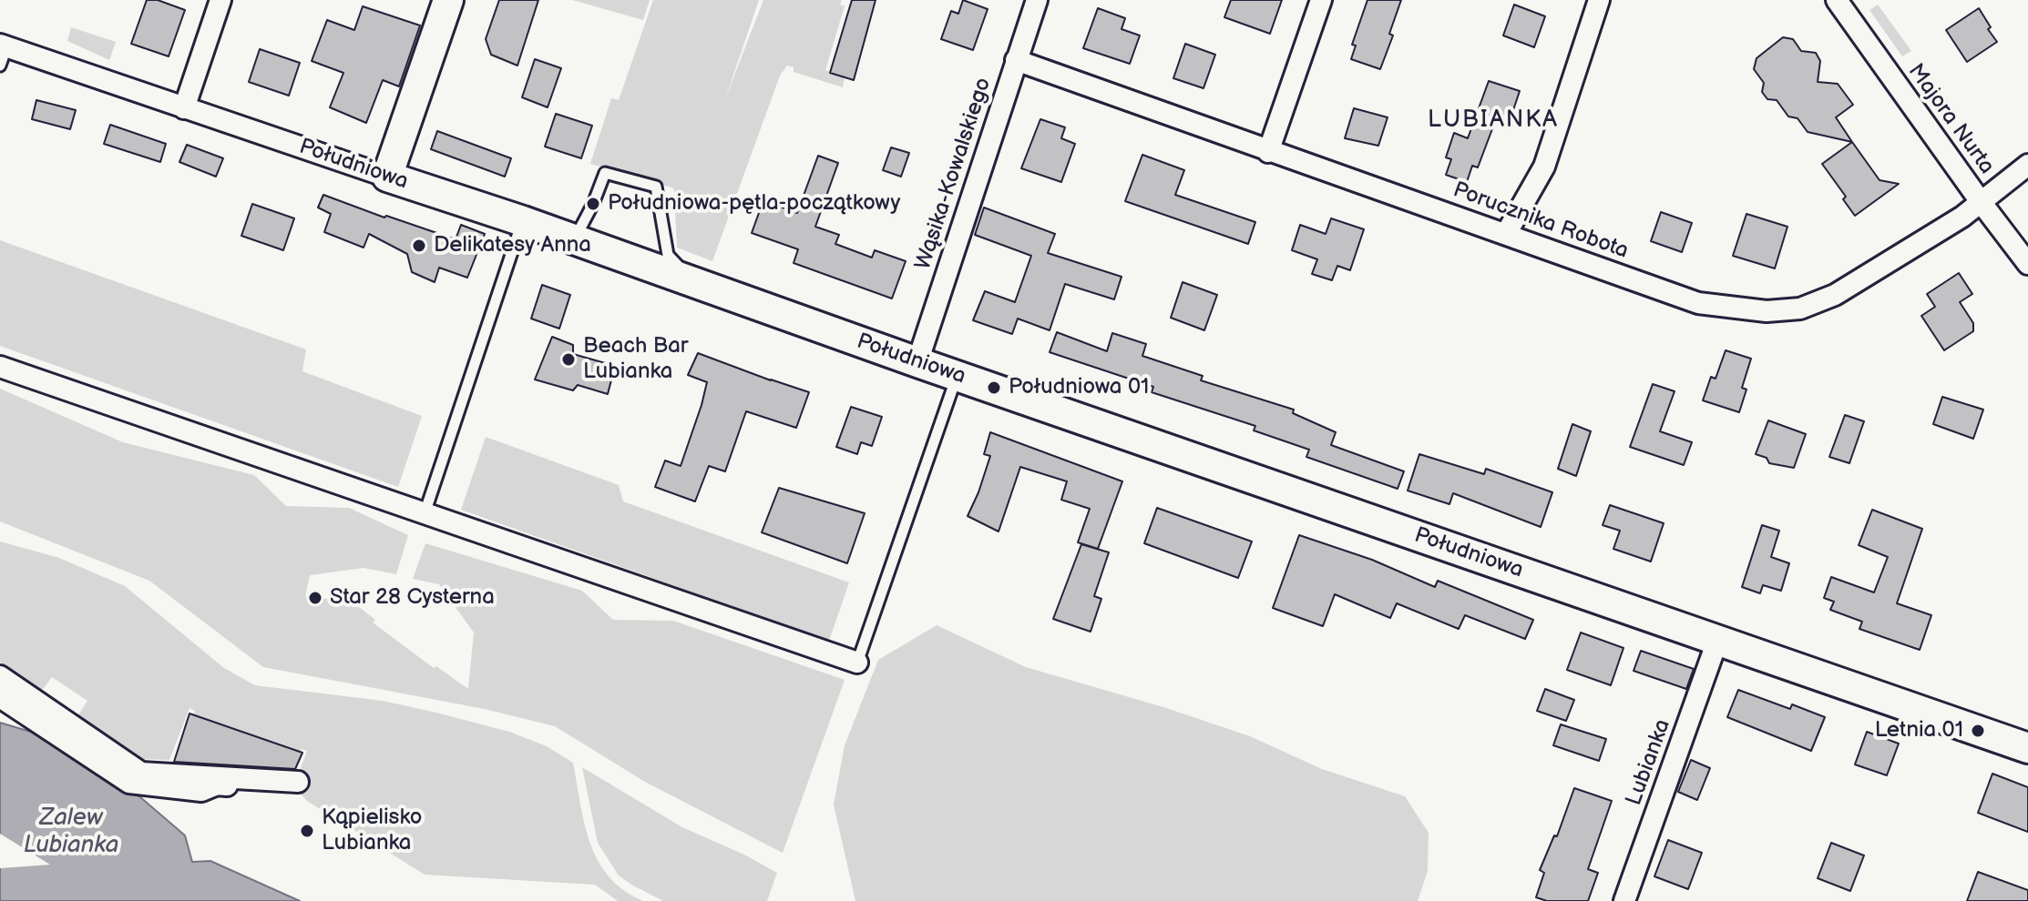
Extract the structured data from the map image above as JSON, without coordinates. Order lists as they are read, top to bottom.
{
  "streets": {
    "street": [
      "Majora Nurta",
      "Południowa",
      "Wąsika-Kowalskiego",
      "Porucznika Robota",
      "Lubianka"
    ]
  },
  "crossings": [
    ["Majora Nurta", "Porucznika Robota"],
    ["Południowa", "Wąsika-Kowalskiego"],
    ["Południowa", "Lubianka"],
    ["Wąsika-Kowalskiego", "Porucznika Robota"]
  ],
  "districts": ["LUBIANKA"],
  "water": ["Zalew Lubianka"],
  "places": [
    "Południowa-pętla-początkowy",
    "Delikatesy Anna",
    "Beach Bar Lubianka",
    "Południowa 01",
    "Star 28 Cysterna",
    "Letnia 01",
    "Kąpielisko Lubianka"
  ]
}
